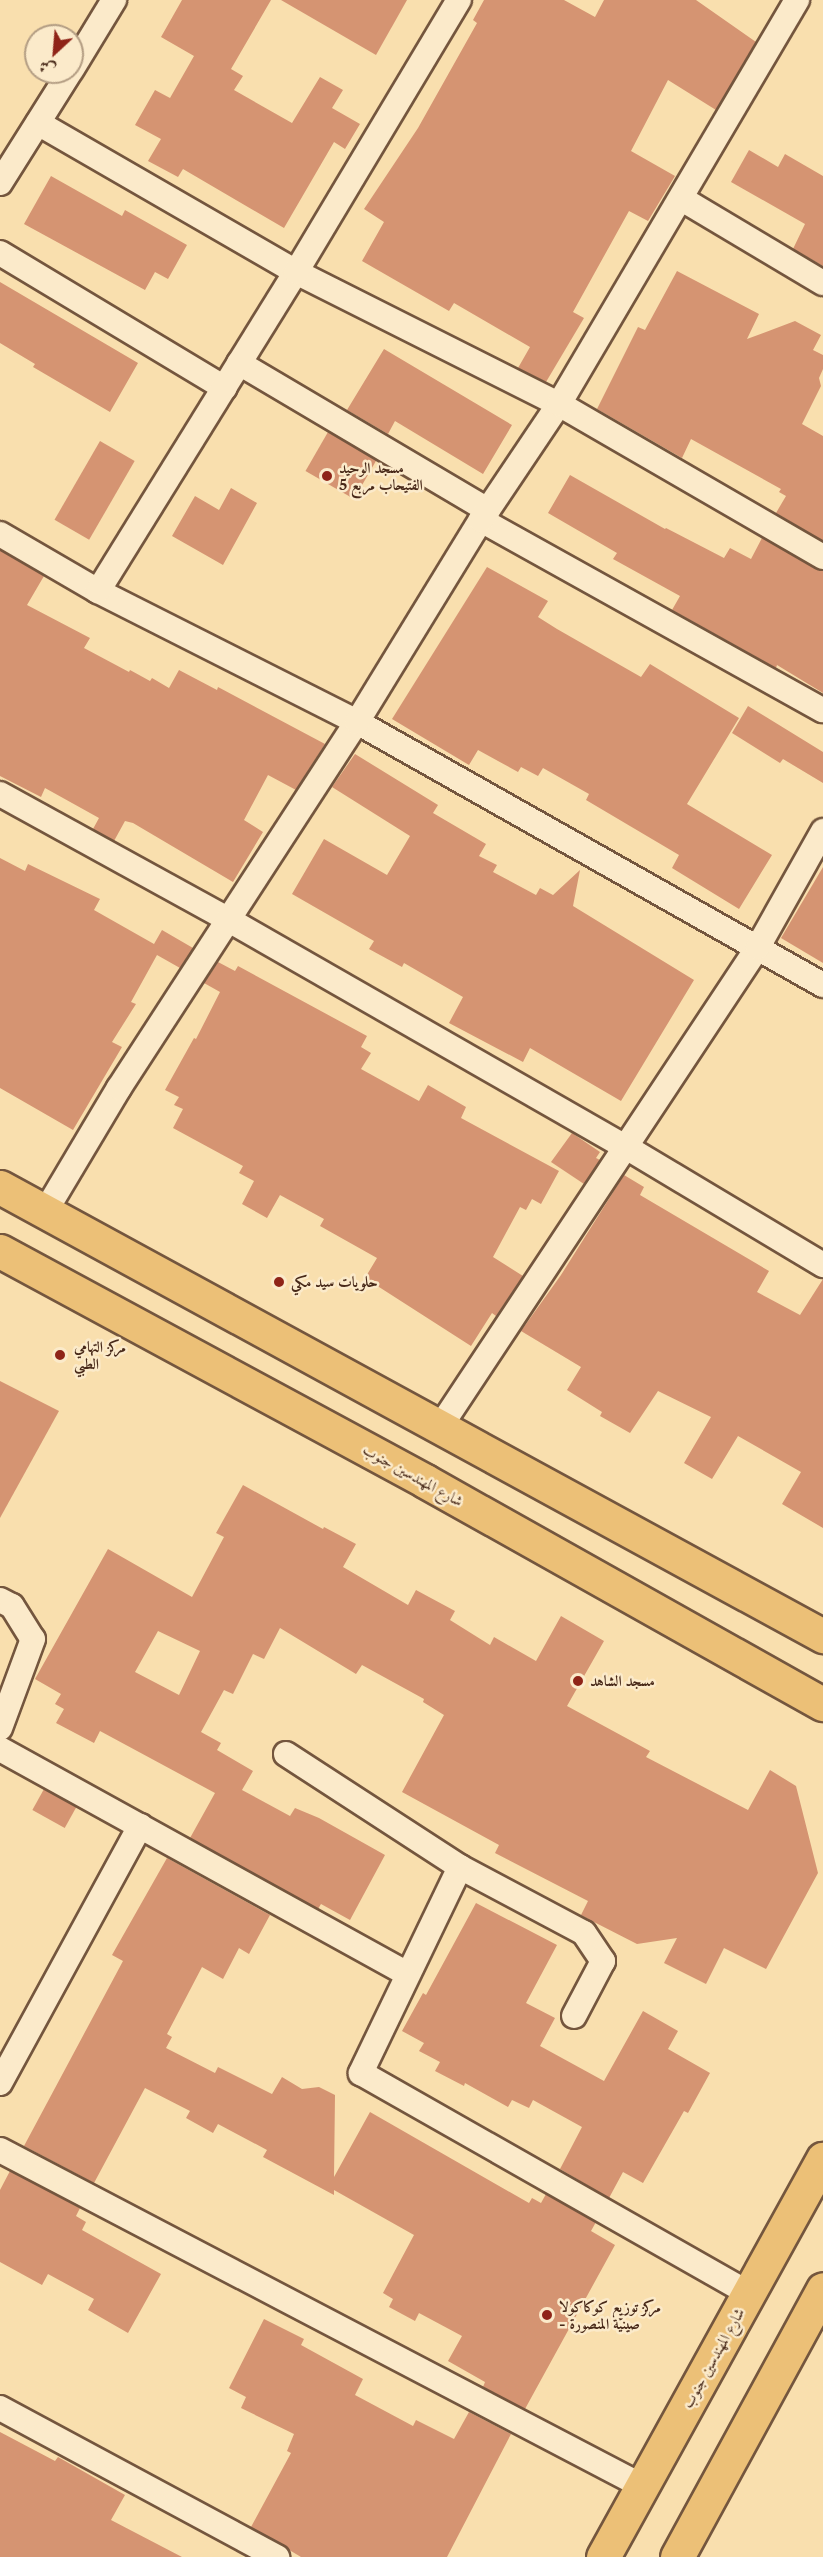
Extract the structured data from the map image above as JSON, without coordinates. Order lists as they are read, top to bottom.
{
  "streets": {
    "highway": ["شارع المهندسين جنوب"]
  },
  "places": [
    "مسجد الوحيد الفتيحاب مربع 5",
    "حلويات سيد مكي",
    "مركز التهامي الطبي",
    "مسجد الشاهد",
    "مركز توزيع كوكاكولا - صينية المنصورة"
  ],
  "north": "bottom left"
}
